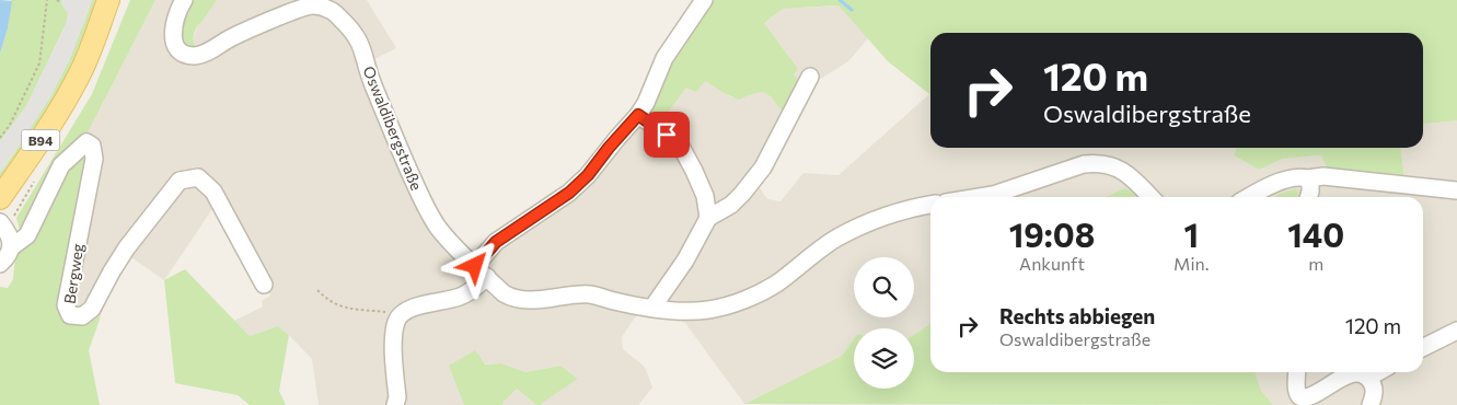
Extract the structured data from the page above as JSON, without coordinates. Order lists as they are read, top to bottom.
{
  "streets": {
    "main road": ["B94"],
    "street": ["Oswaldibergstraße", "Bergweg"]
  },
  "page": {
    "turn": ["120 m", "Oswaldibergstraße"],
    "eta": [
      "19:08",
      "Ankunft",
      "1",
      "Min.",
      "140",
      "m"
    ],
    "list": [
      {
        "name": "Rechts abbiegen",
        "note": "Oswaldibergstraße",
        "value": "120 m"
      }
    ]
  }
}
